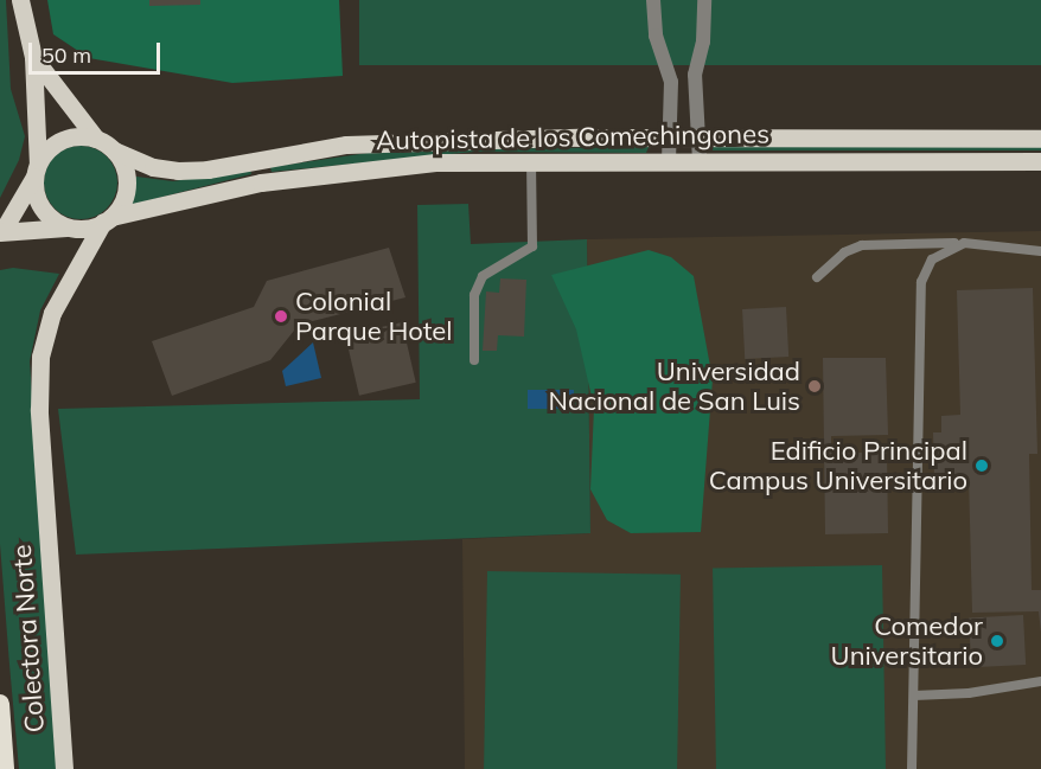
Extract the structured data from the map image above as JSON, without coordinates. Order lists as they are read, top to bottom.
{
  "streets": {
    "main road": ["Autopista de los Comechingones", "Colectora Norte"]
  },
  "crossings": [
    ["Autopista de los Comechingones", "Colectora Norte"]
  ],
  "places": [
    "Colonial Parque Hotel",
    "Universidad Nacional de San Luis",
    "Edificio Principal Campus Universitario",
    "Comedor Universitario"
  ],
  "scale_bar": "50 m"
}
